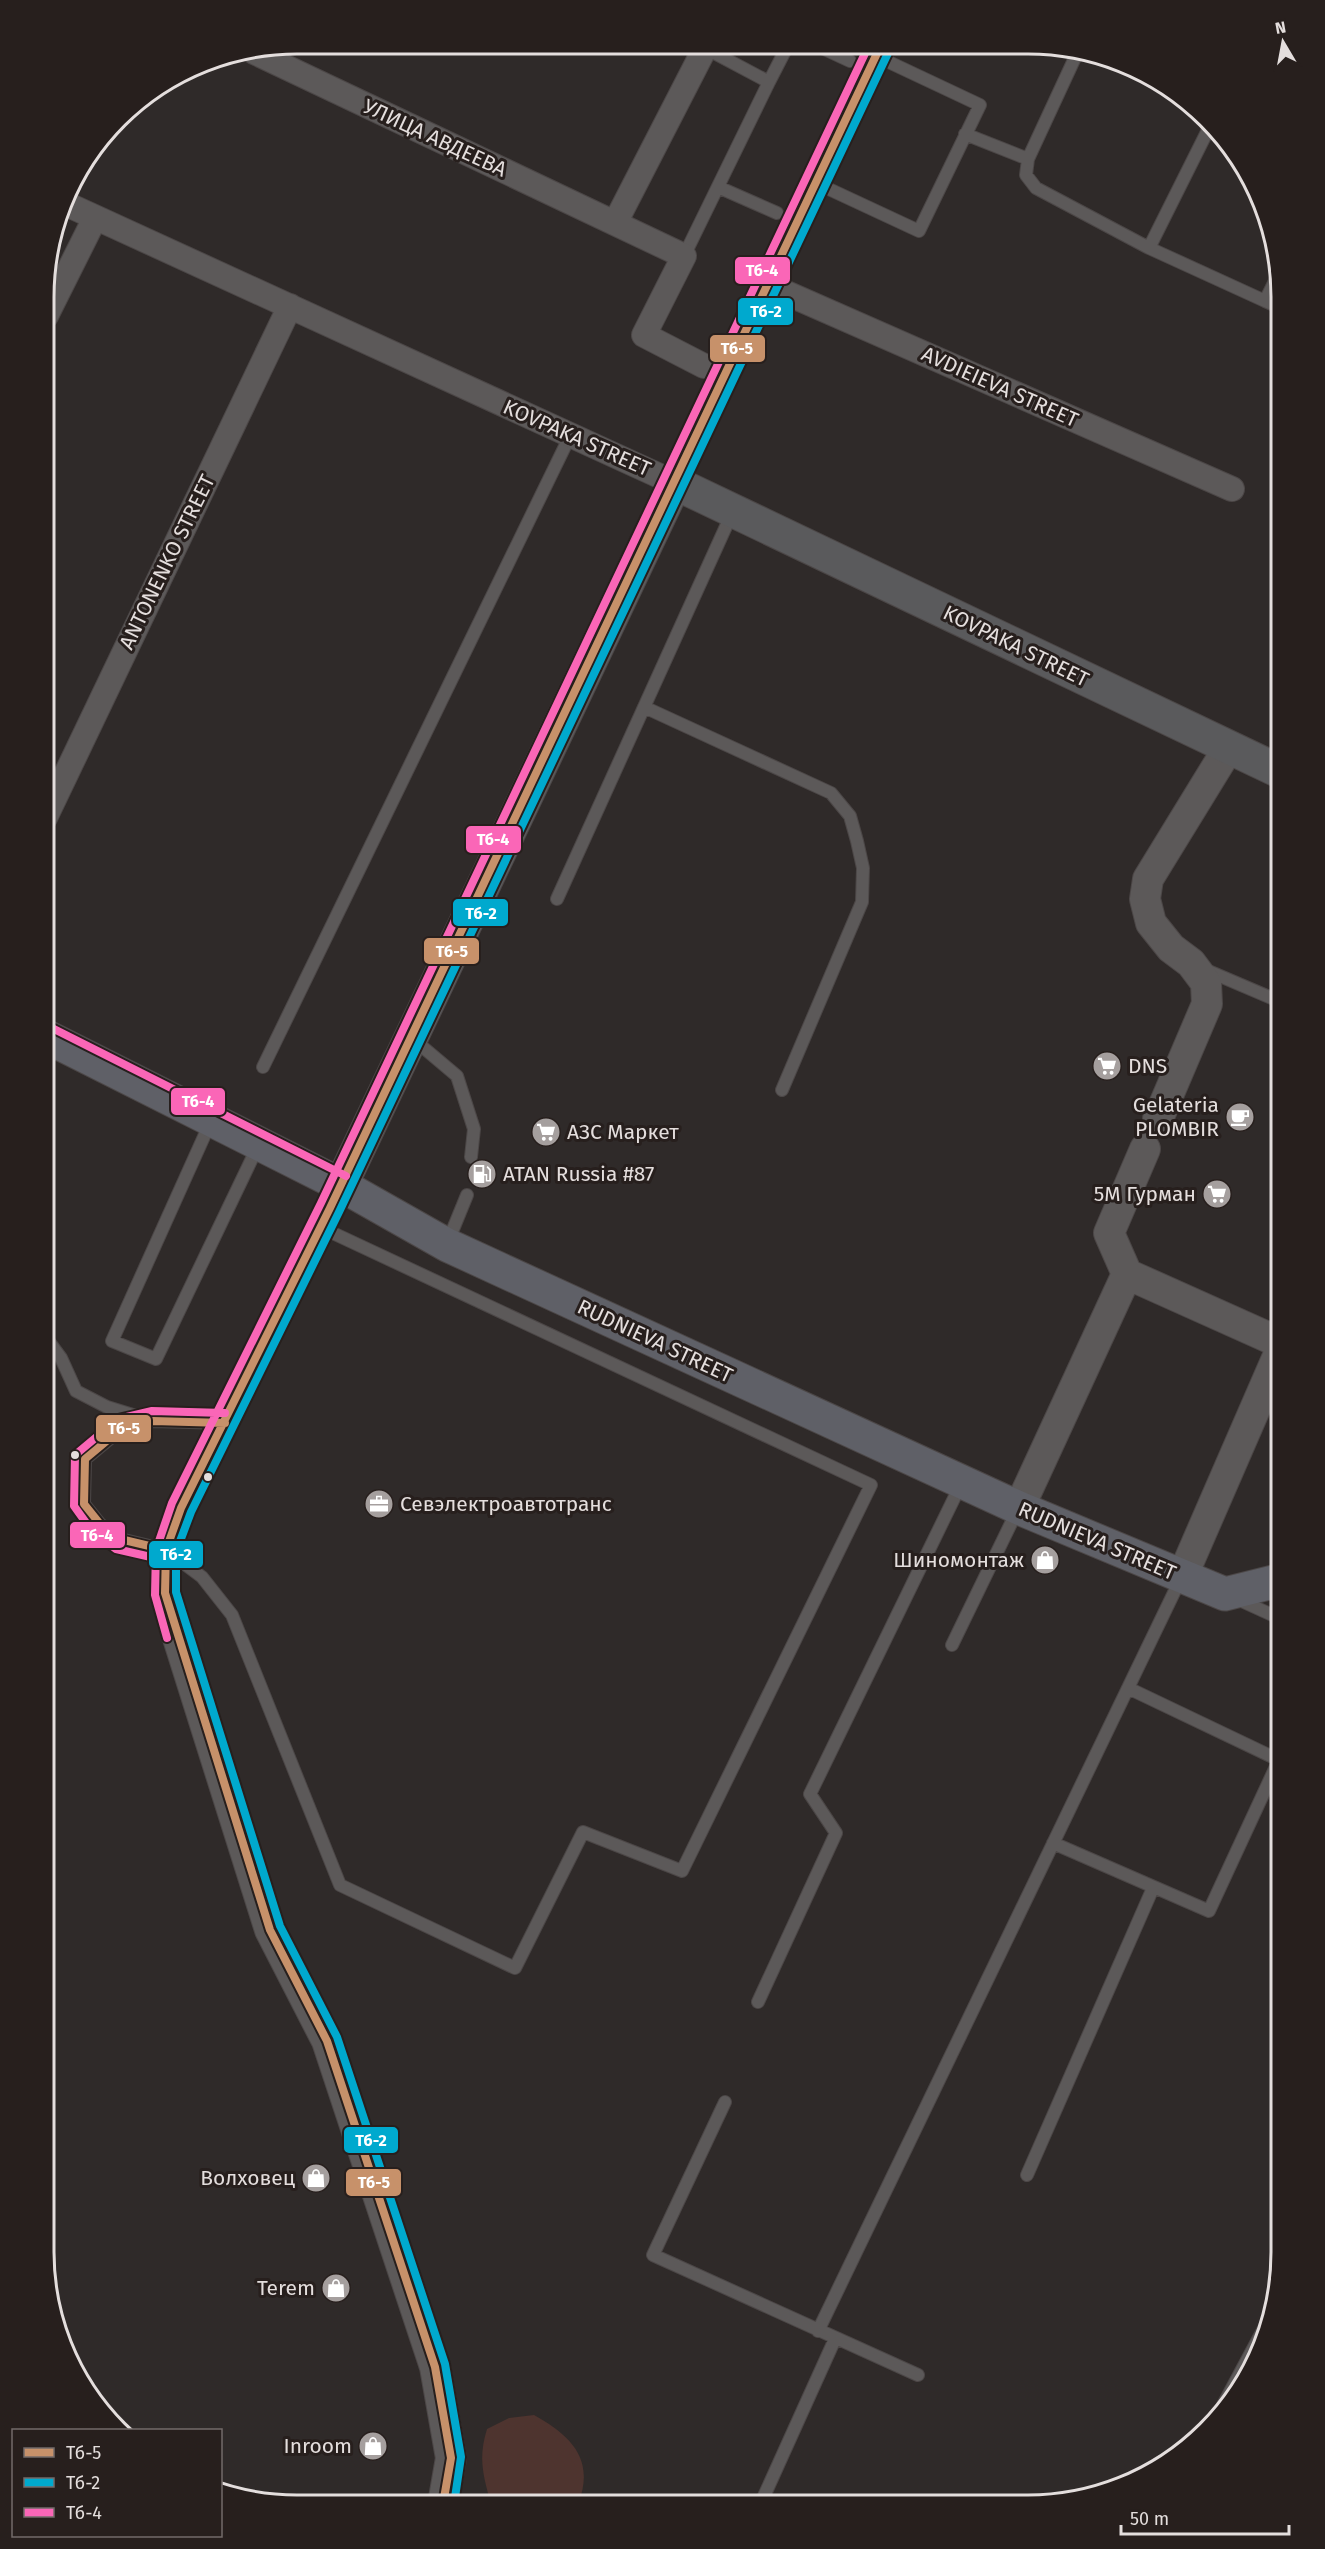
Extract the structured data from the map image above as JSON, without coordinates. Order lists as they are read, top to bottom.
{
  "streets": {
    "main road": ["KOVPAKA STREET", "RUDNIEVA STREET"],
    "street": ["УЛИЦА АВДЕЕВА", "AVDIEIEVA STREET", "ANTONENKO STREET"]
  },
  "crossings": [
    ["KOVPAKA STREET", "ANTONENKO STREET"]
  ],
  "places": {
    "supermarket": ["DNS", "АЗС Маркет", "5М Гурман"],
    "cafe": ["Gelateria PLOMBIR"],
    "fuel station": ["ATAN Russia #87"],
    "office": ["Севэлектроавтотранс"],
    "shop": [
      "Шиномонтаж",
      "Волховец",
      "Terem",
      "Inroom"
    ]
  },
  "lines": ["transit line Тб-5", "transit line Тб-2", "transit line Тб-4"],
  "legend": ["Тб-5", "Тб-2", "Тб-4"],
  "scale_bar": "50 m",
  "north": "top"
}
